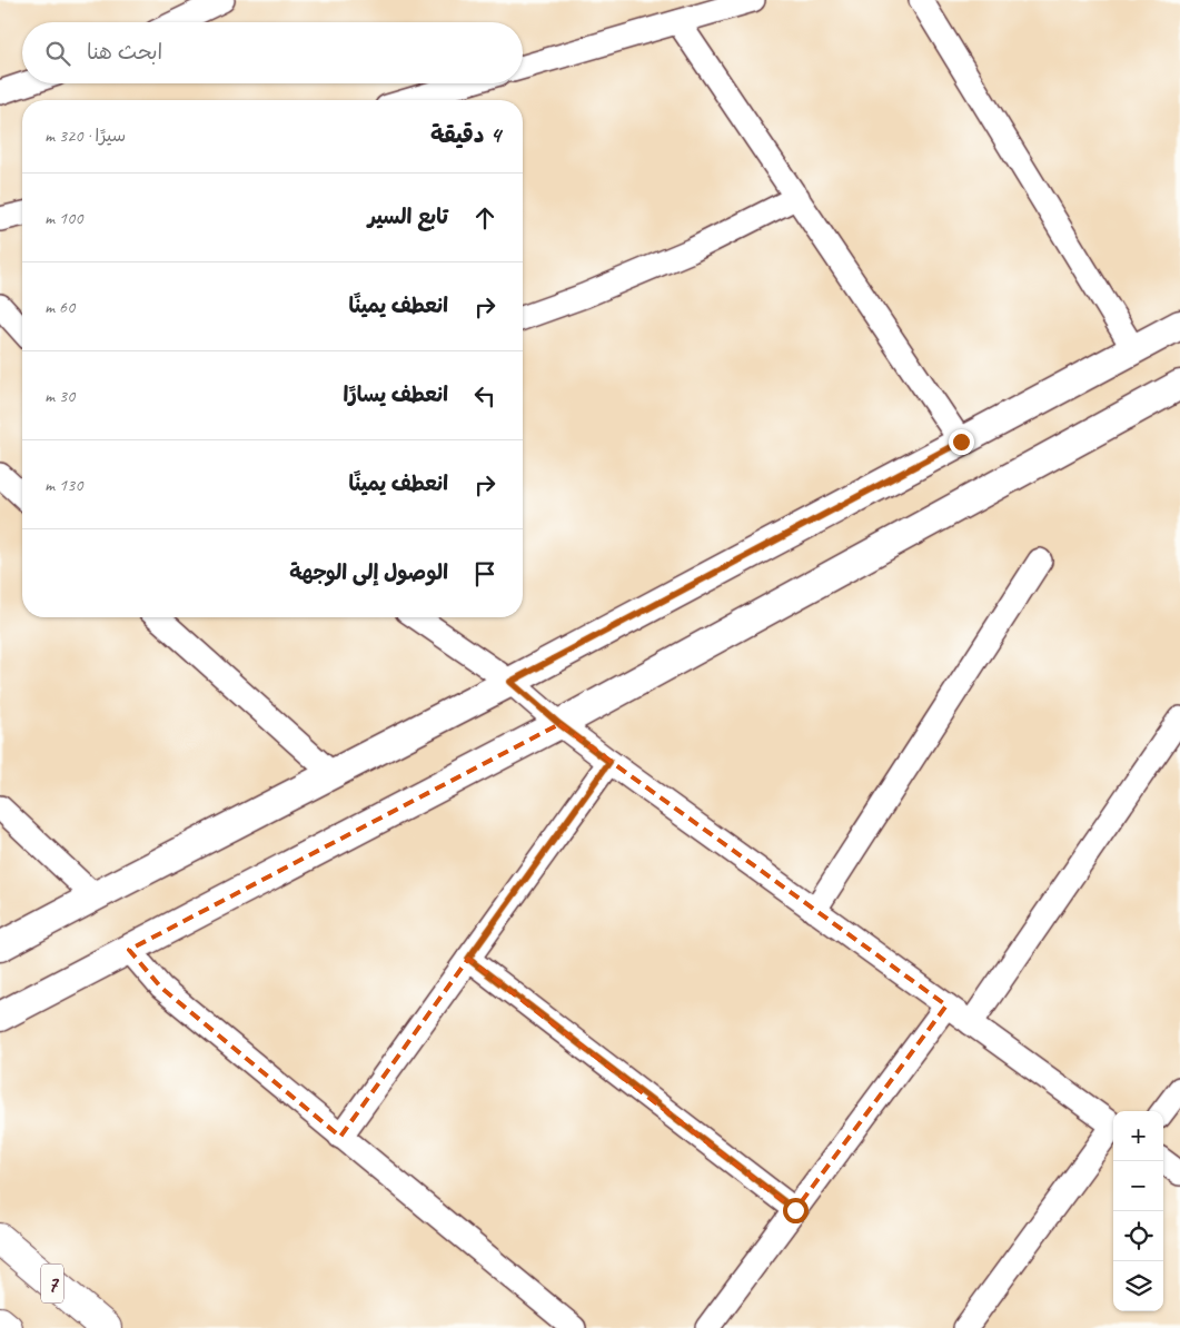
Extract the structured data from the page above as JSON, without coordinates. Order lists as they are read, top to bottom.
{
  "streets": {
    "highway": ["7"]
  },
  "page": {
    "search": "ابحث هنا",
    "heading": ["4 دقيقة", "سيرًا · 320 m"],
    "list": [
      ["تابع السير", "100 m"],
      ["انعطف يمينًا", "60 m"],
      ["انعطف يسارًا", "30 m"],
      ["انعطف يمينًا", "130 m"],
      "الوصول إلى الوجهة"
    ],
    "map_buttons": ["+", "−"]
  }
}
